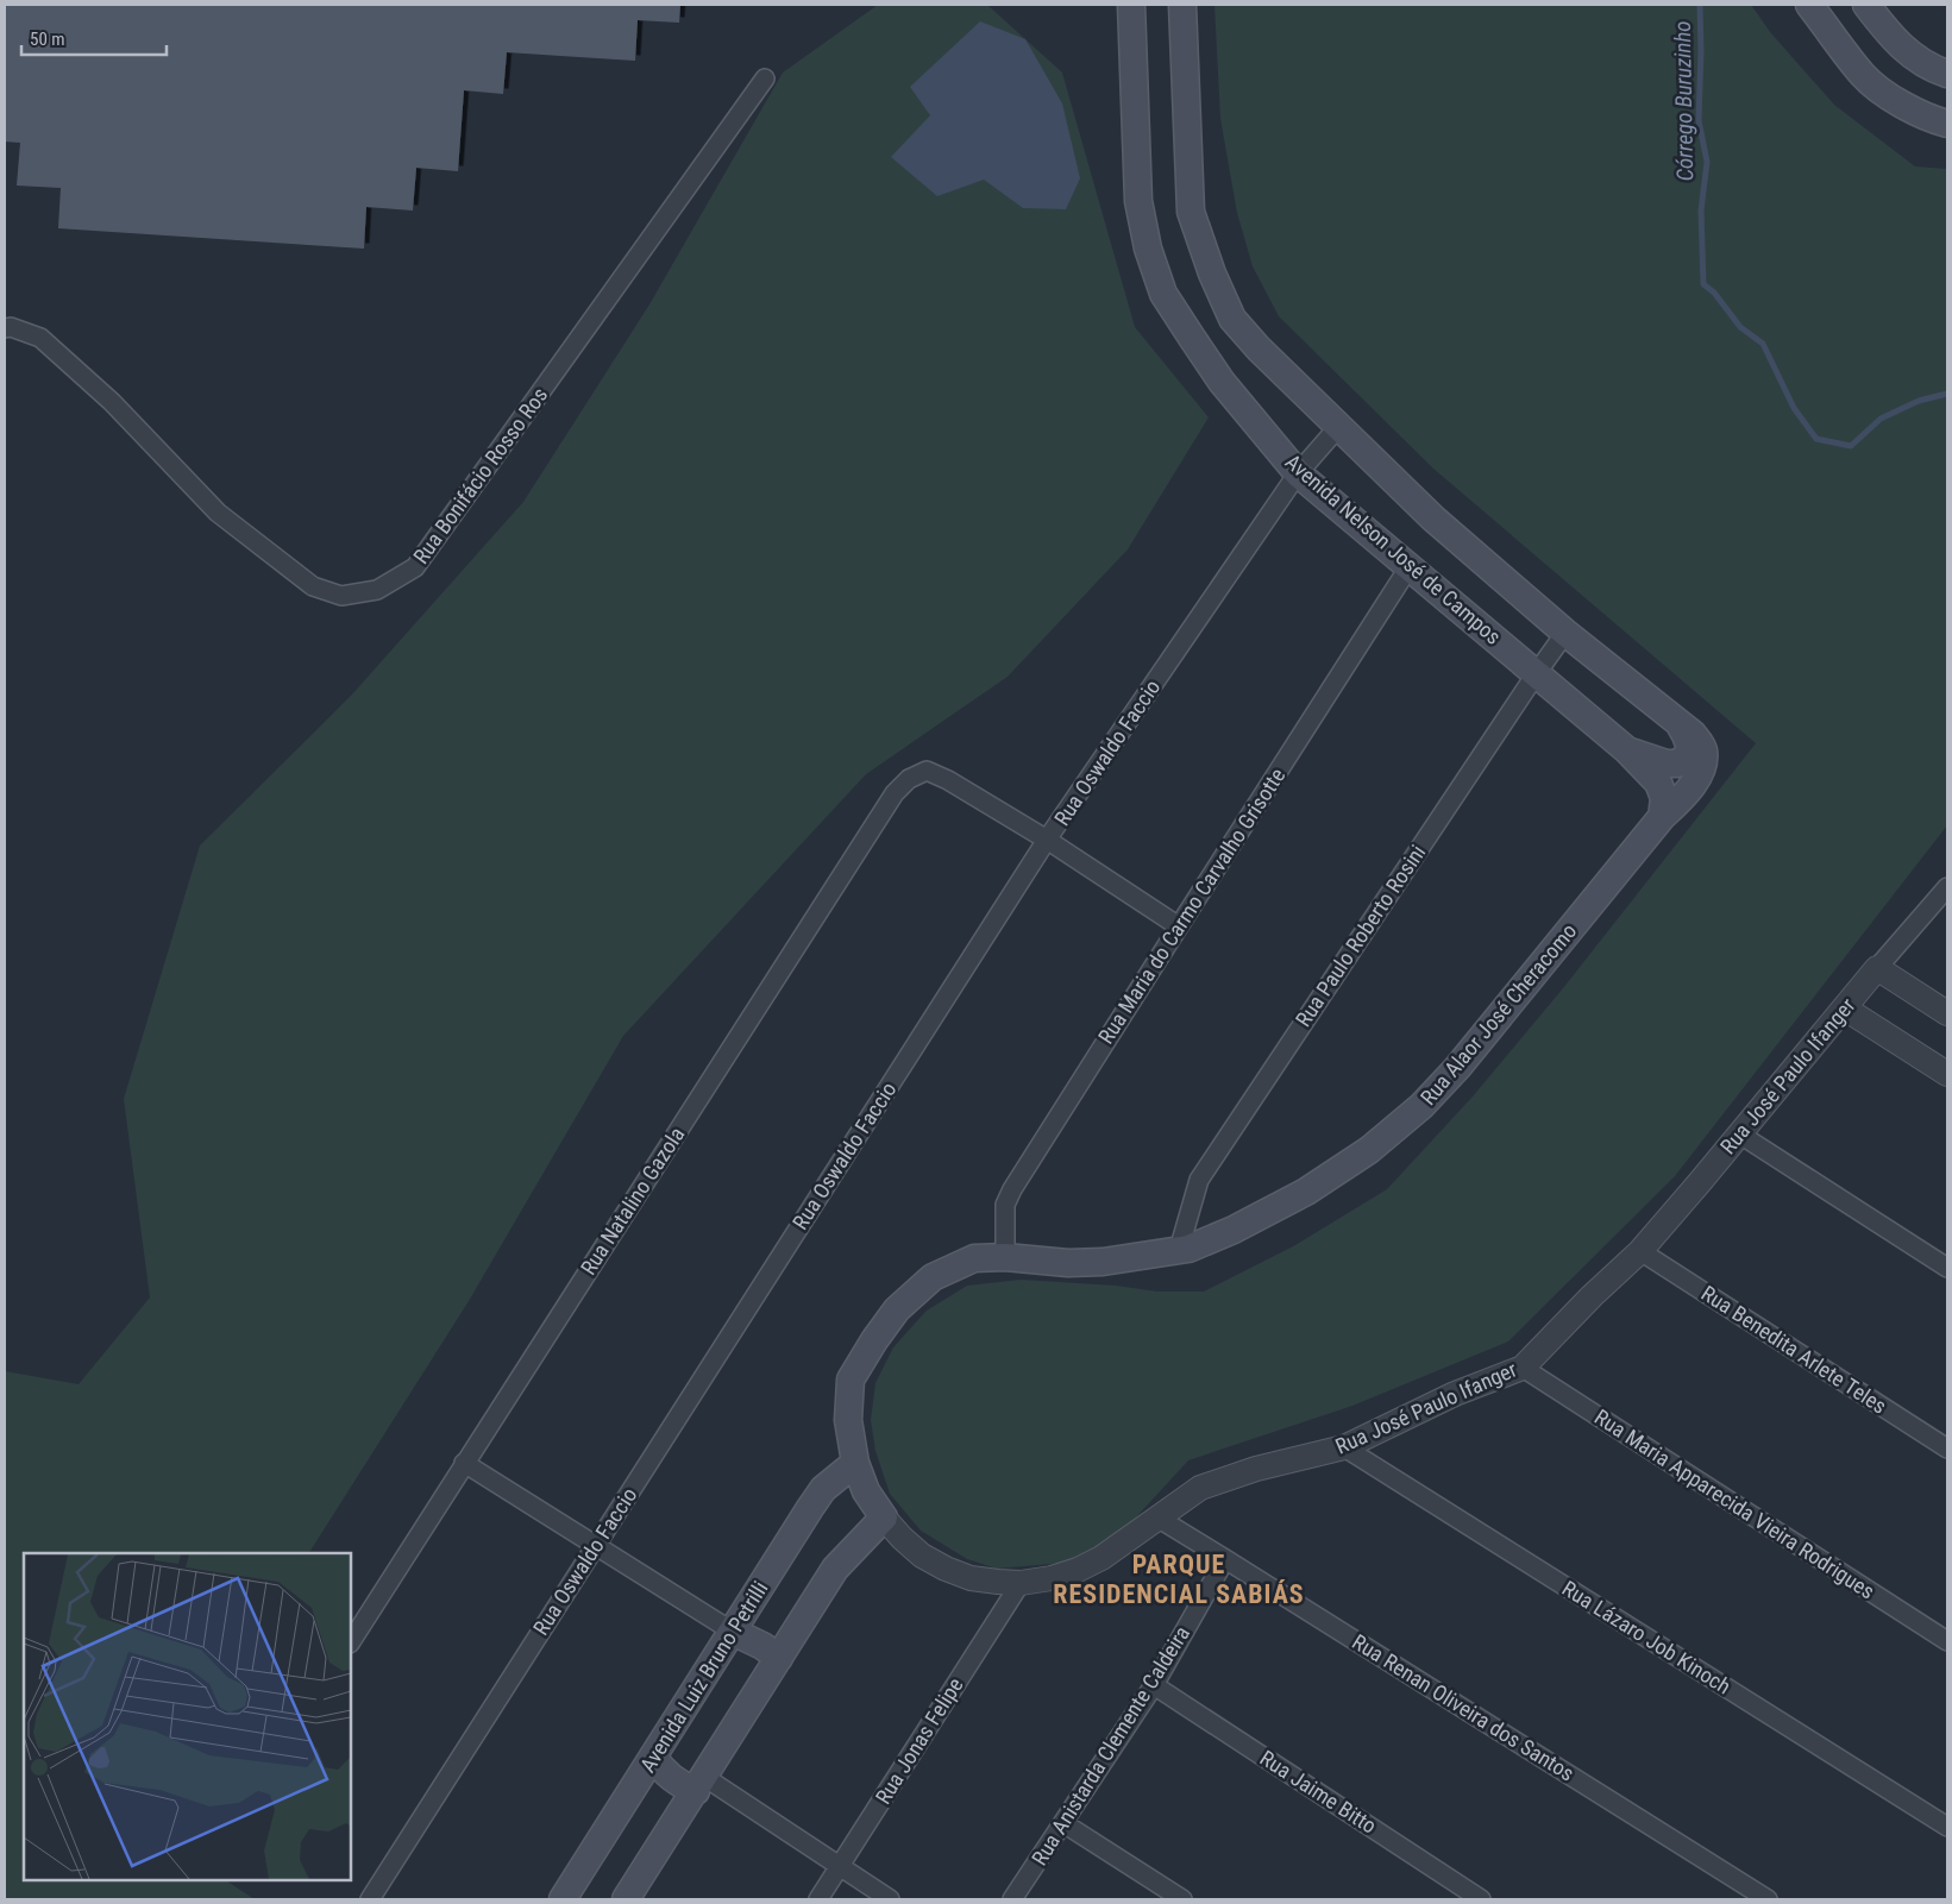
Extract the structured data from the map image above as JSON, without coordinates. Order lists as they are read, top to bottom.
{
  "streets": {
    "main road": ["Avenida Nelson José de Campos", "Rua Alaor José Cheracomo", "Avenida Luiz Bruno Petrilli"],
    "street": [
      "Rua Bonifácio Rosso Ros",
      "Rua Oswaldo Faccio",
      "Rua Maria do Carmo Carvalho Grisotte",
      "Rua Paulo Roberto Rosini",
      "Rua José Paulo Ifanger",
      "Rua Natalino Gazola",
      "Rua Benedita Arlete Teles",
      "Rua Maria Apparecida Vieira Rodrigues",
      "Rua Lázaro Job Kinoch",
      "Rua Renan Oliveira dos Santos",
      "Rua Jonas Felipe",
      "Rua Anistarda Clemente Caldeira",
      "Rua Jaime Bitto"
    ]
  },
  "crossings": [
    ["Avenida Nelson José de Campos", "Rua Oswaldo Faccio"],
    ["Avenida Nelson José de Campos", "Rua Maria do Carmo Carvalho Grisotte"],
    ["Avenida Nelson José de Campos", "Rua Paulo Roberto Rosini"],
    ["Avenida Nelson José de Campos", "Rua Alaor José Cheracomo"],
    ["Rua Oswaldo Faccio", "Rua Natalino Gazola"],
    ["Rua Maria do Carmo Carvalho Grisotte", "Rua Alaor José Cheracomo"],
    ["Rua Paulo Roberto Rosini", "Rua Alaor José Cheracomo"],
    ["Rua Alaor José Cheracomo", "Rua José Paulo Ifanger"],
    ["Rua Alaor José Cheracomo", "Avenida Luiz Bruno Petrilli"],
    ["Rua José Paulo Ifanger", "Rua Benedita Arlete Teles"],
    ["Rua José Paulo Ifanger", "Rua Maria Apparecida Vieira Rodrigues"],
    ["Rua José Paulo Ifanger", "Rua Lázaro Job Kinoch"],
    ["Rua José Paulo Ifanger", "Rua Renan Oliveira dos Santos"],
    ["Rua José Paulo Ifanger", "Rua Jonas Felipe"],
    ["Rua Renan Oliveira dos Santos", "Rua Anistarda Clemente Caldeira"],
    ["Rua Anistarda Clemente Caldeira", "Rua Jaime Bitto"]
  ],
  "districts": ["PARQUE RESIDENCIAL SABIÁS"],
  "water": ["Córrego Buruzinho"],
  "scale_bar": "50 m"
}
